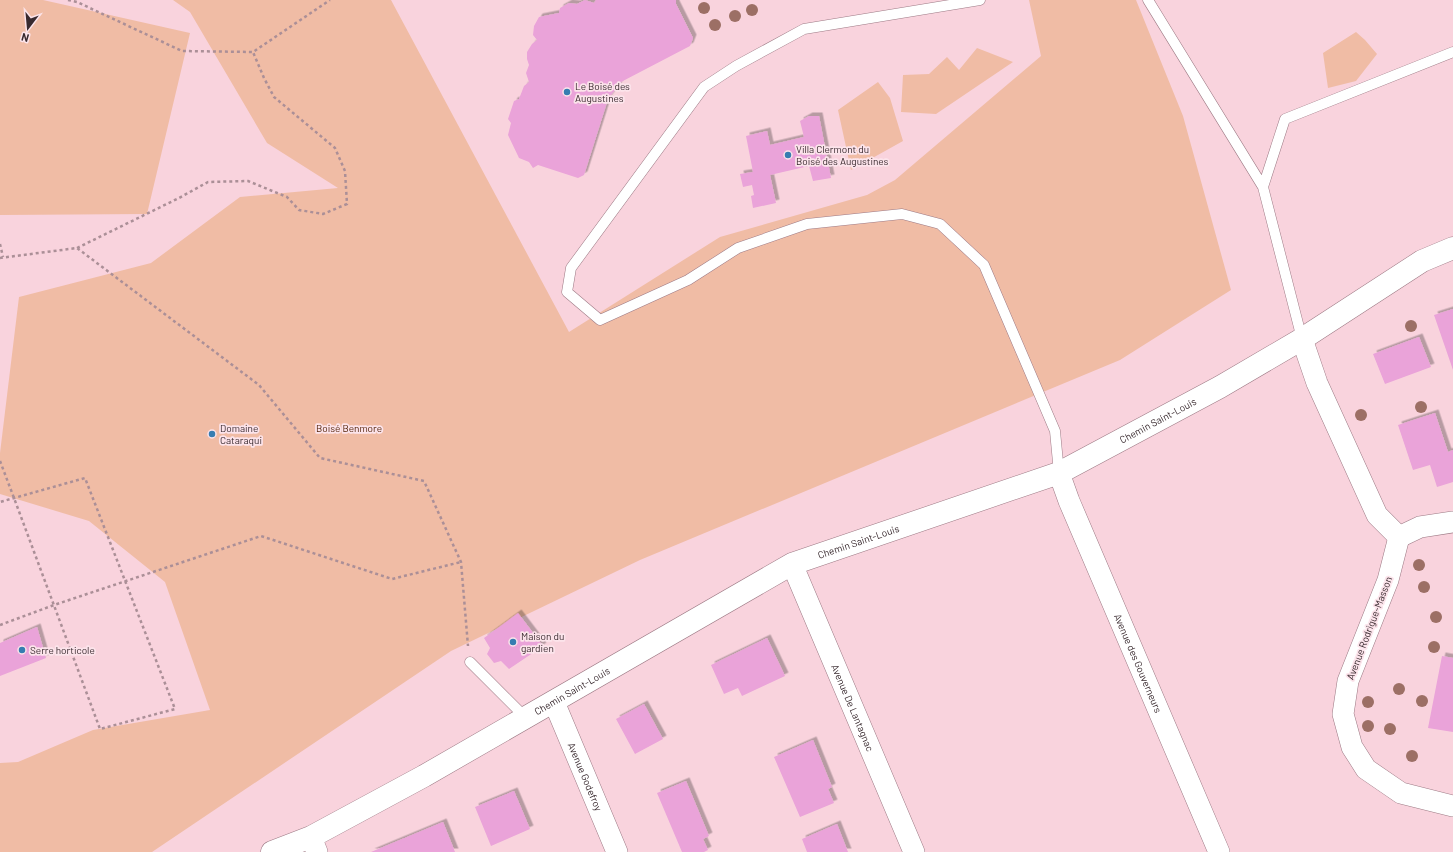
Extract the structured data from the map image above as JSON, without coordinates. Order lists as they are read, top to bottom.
{
  "streets": {
    "street": [
      "Chemin Saint-Louis",
      "Avenue Rodrigue-Masson",
      "Avenue des Gouverneurs",
      "Avenue De Lantagnac",
      "Avenue Godefroy"
    ]
  },
  "crossings": [
    ["Chemin Saint-Louis", "Avenue des Gouverneurs"],
    ["Chemin Saint-Louis", "Avenue De Lantagnac"],
    ["Chemin Saint-Louis", "Avenue Godefroy"]
  ],
  "parks": ["Boisé Benmore"],
  "places": [
    "Le Boisé des Augustines",
    "Villa Clermont du Boisé des Augustines",
    "Domaine Cataraqui",
    "Maison du gardien",
    "Serre horticole"
  ],
  "north": "bottom"
}
